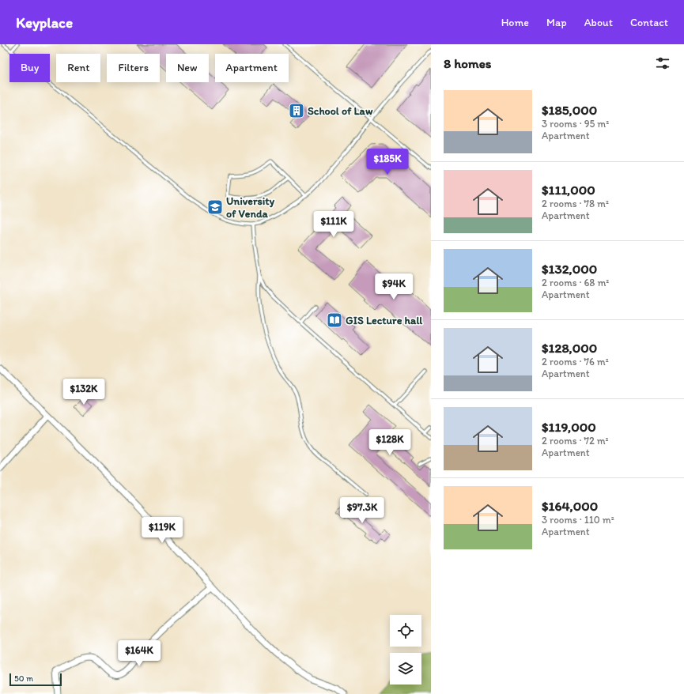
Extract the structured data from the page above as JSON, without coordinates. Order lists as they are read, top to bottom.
{
  "places": {
    "building": ["School of Law"],
    "school or university": ["University of Venda"],
    "library": ["GIS Lecture hall"]
  },
  "scale_bar": "50 m",
  "page": {
    "header": "Keyplace",
    "nav": [
      "Home",
      "Map",
      "About",
      "Contact"
    ],
    "heading": "8 homes",
    "chip": [
      "Buy",
      "Rent",
      "Filters",
      "New",
      "Apartment"
    ],
    "list": [
      {
        "name": "$185,000",
        "note": "3 rooms · 95 m² · Apartment"
      },
      {
        "name": "$111,000",
        "note": "2 rooms · 78 m² · Apartment"
      },
      {
        "name": "$132,000",
        "note": "2 rooms · 68 m² · Apartment"
      },
      {
        "name": "$128,000",
        "note": "2 rooms · 76 m² · Apartment"
      },
      {
        "name": "$119,000",
        "note": "2 rooms · 72 m² · Apartment"
      },
      {
        "name": "$164,000",
        "note": "3 rooms · 110 m² · Apartment"
      }
    ],
    "price": [
      "$185K",
      "$111K",
      "$94K",
      "$132K",
      "$128K",
      "$97.3K",
      "$119K",
      "$164K"
    ],
    "scale": "50 m"
  }
}
